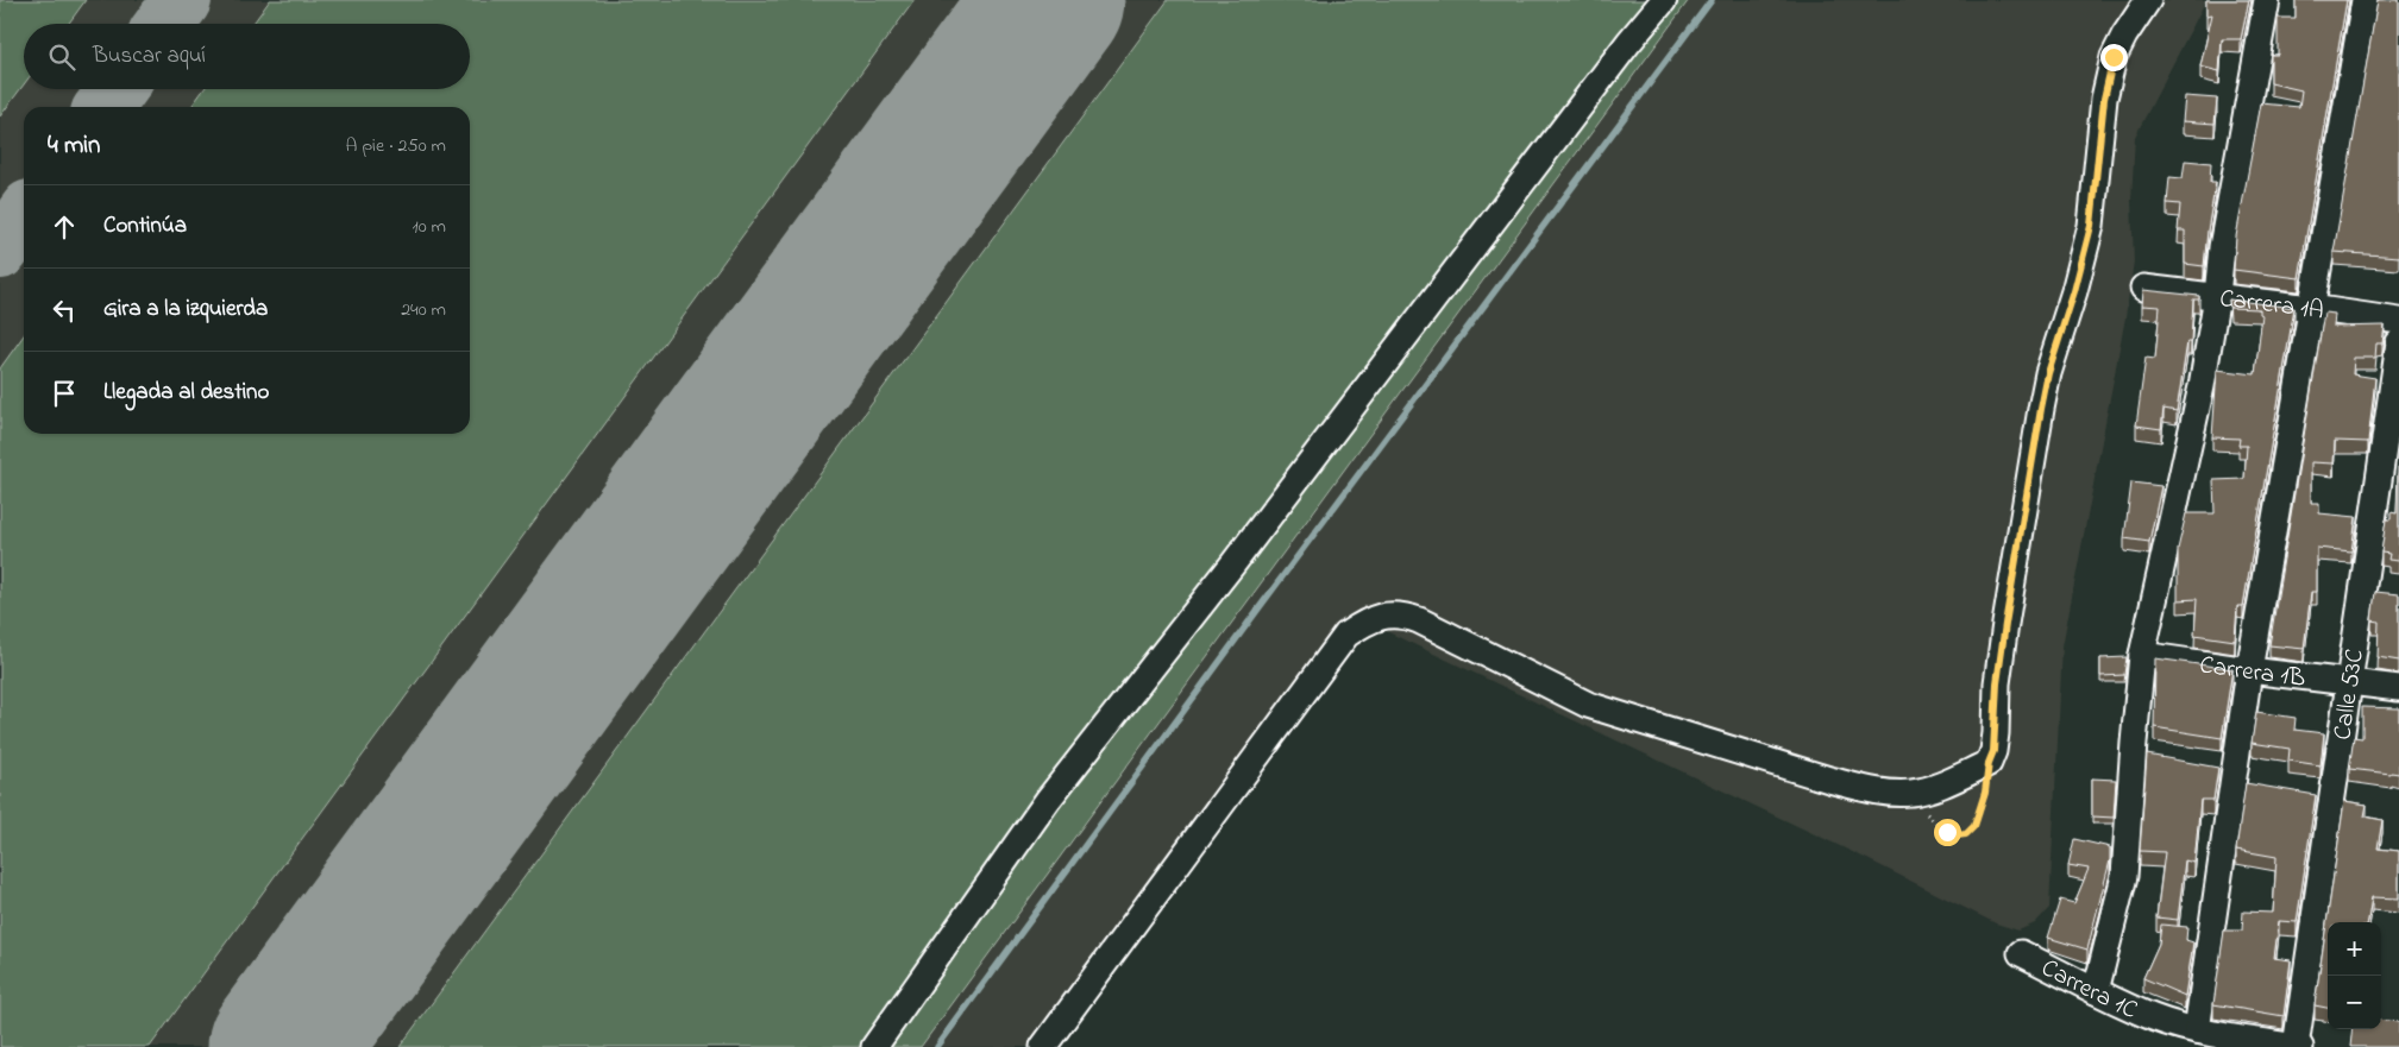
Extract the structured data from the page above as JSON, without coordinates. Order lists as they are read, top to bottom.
{
  "streets": {
    "street": [
      "Carrera 1A",
      "Carrera 1B",
      "Calle 53C",
      "Carrera 1C"
    ]
  },
  "crossings": [
    ["Carrera 1B", "Calle 53C"],
    ["Calle 53C", "Carrera 1C"]
  ],
  "page": {
    "search": "Buscar aquí",
    "heading": ["4 min", "A pie · 250 m"],
    "list": [
      ["Continúa", "10 m"],
      ["Gira a la izquierda", "240 m"],
      "Llegada al destino"
    ],
    "map_buttons": ["+", "−"]
  }
}
